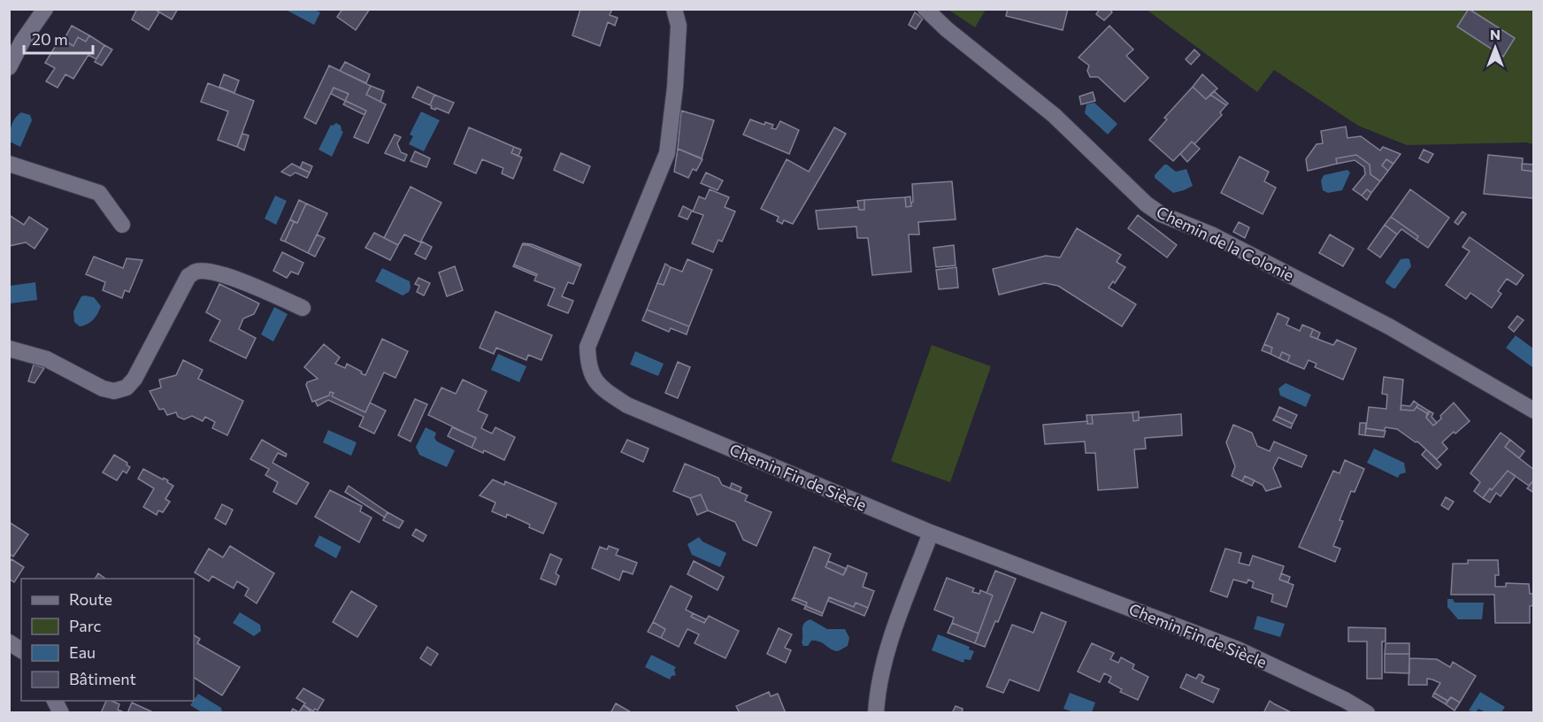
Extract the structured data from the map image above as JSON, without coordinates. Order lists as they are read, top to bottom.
{
  "streets": {
    "street": ["Chemin de la Colonie", "Chemin Fin de Siècle"]
  },
  "legend": [
    "Route",
    "Parc",
    "Eau",
    "Bâtiment"
  ],
  "scale_bar": "20 m",
  "north": "top"
}
